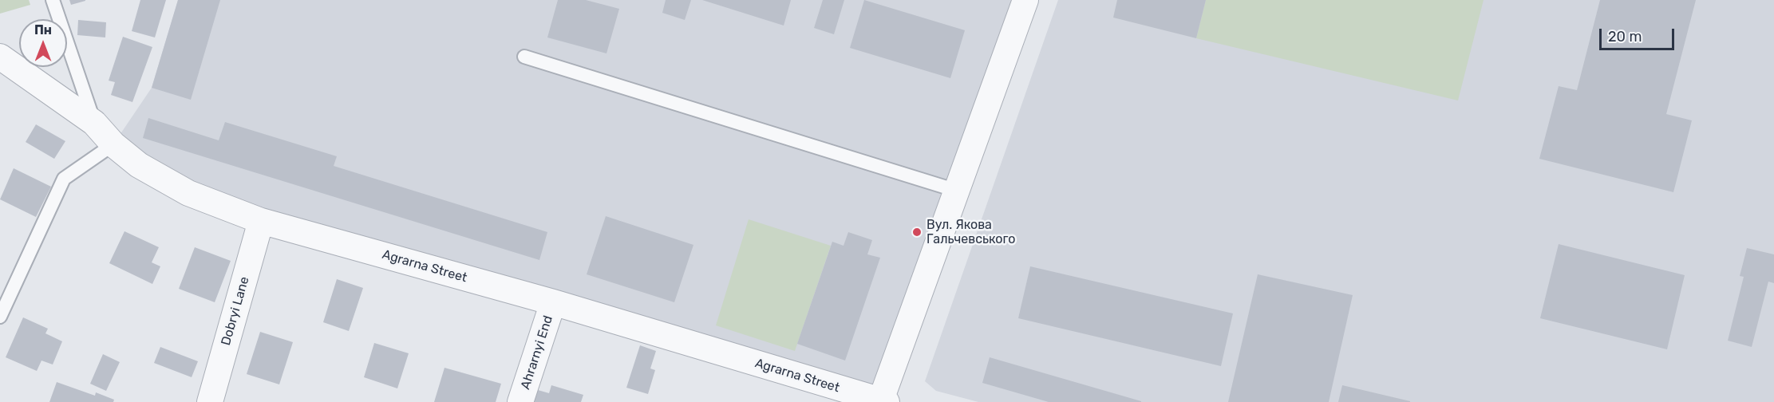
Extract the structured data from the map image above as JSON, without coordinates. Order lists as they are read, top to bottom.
{
  "streets": {
    "street": ["Agrarna Street", "Dobryi Lane", "Ahrarnyi End"]
  },
  "crossings": [
    ["Agrarna Street", "Dobryi Lane"],
    ["Agrarna Street", "Ahrarnyi End"]
  ],
  "places": ["Вул. Якова Гальчевського"],
  "scale_bar": "20 m",
  "north": "top"
}
